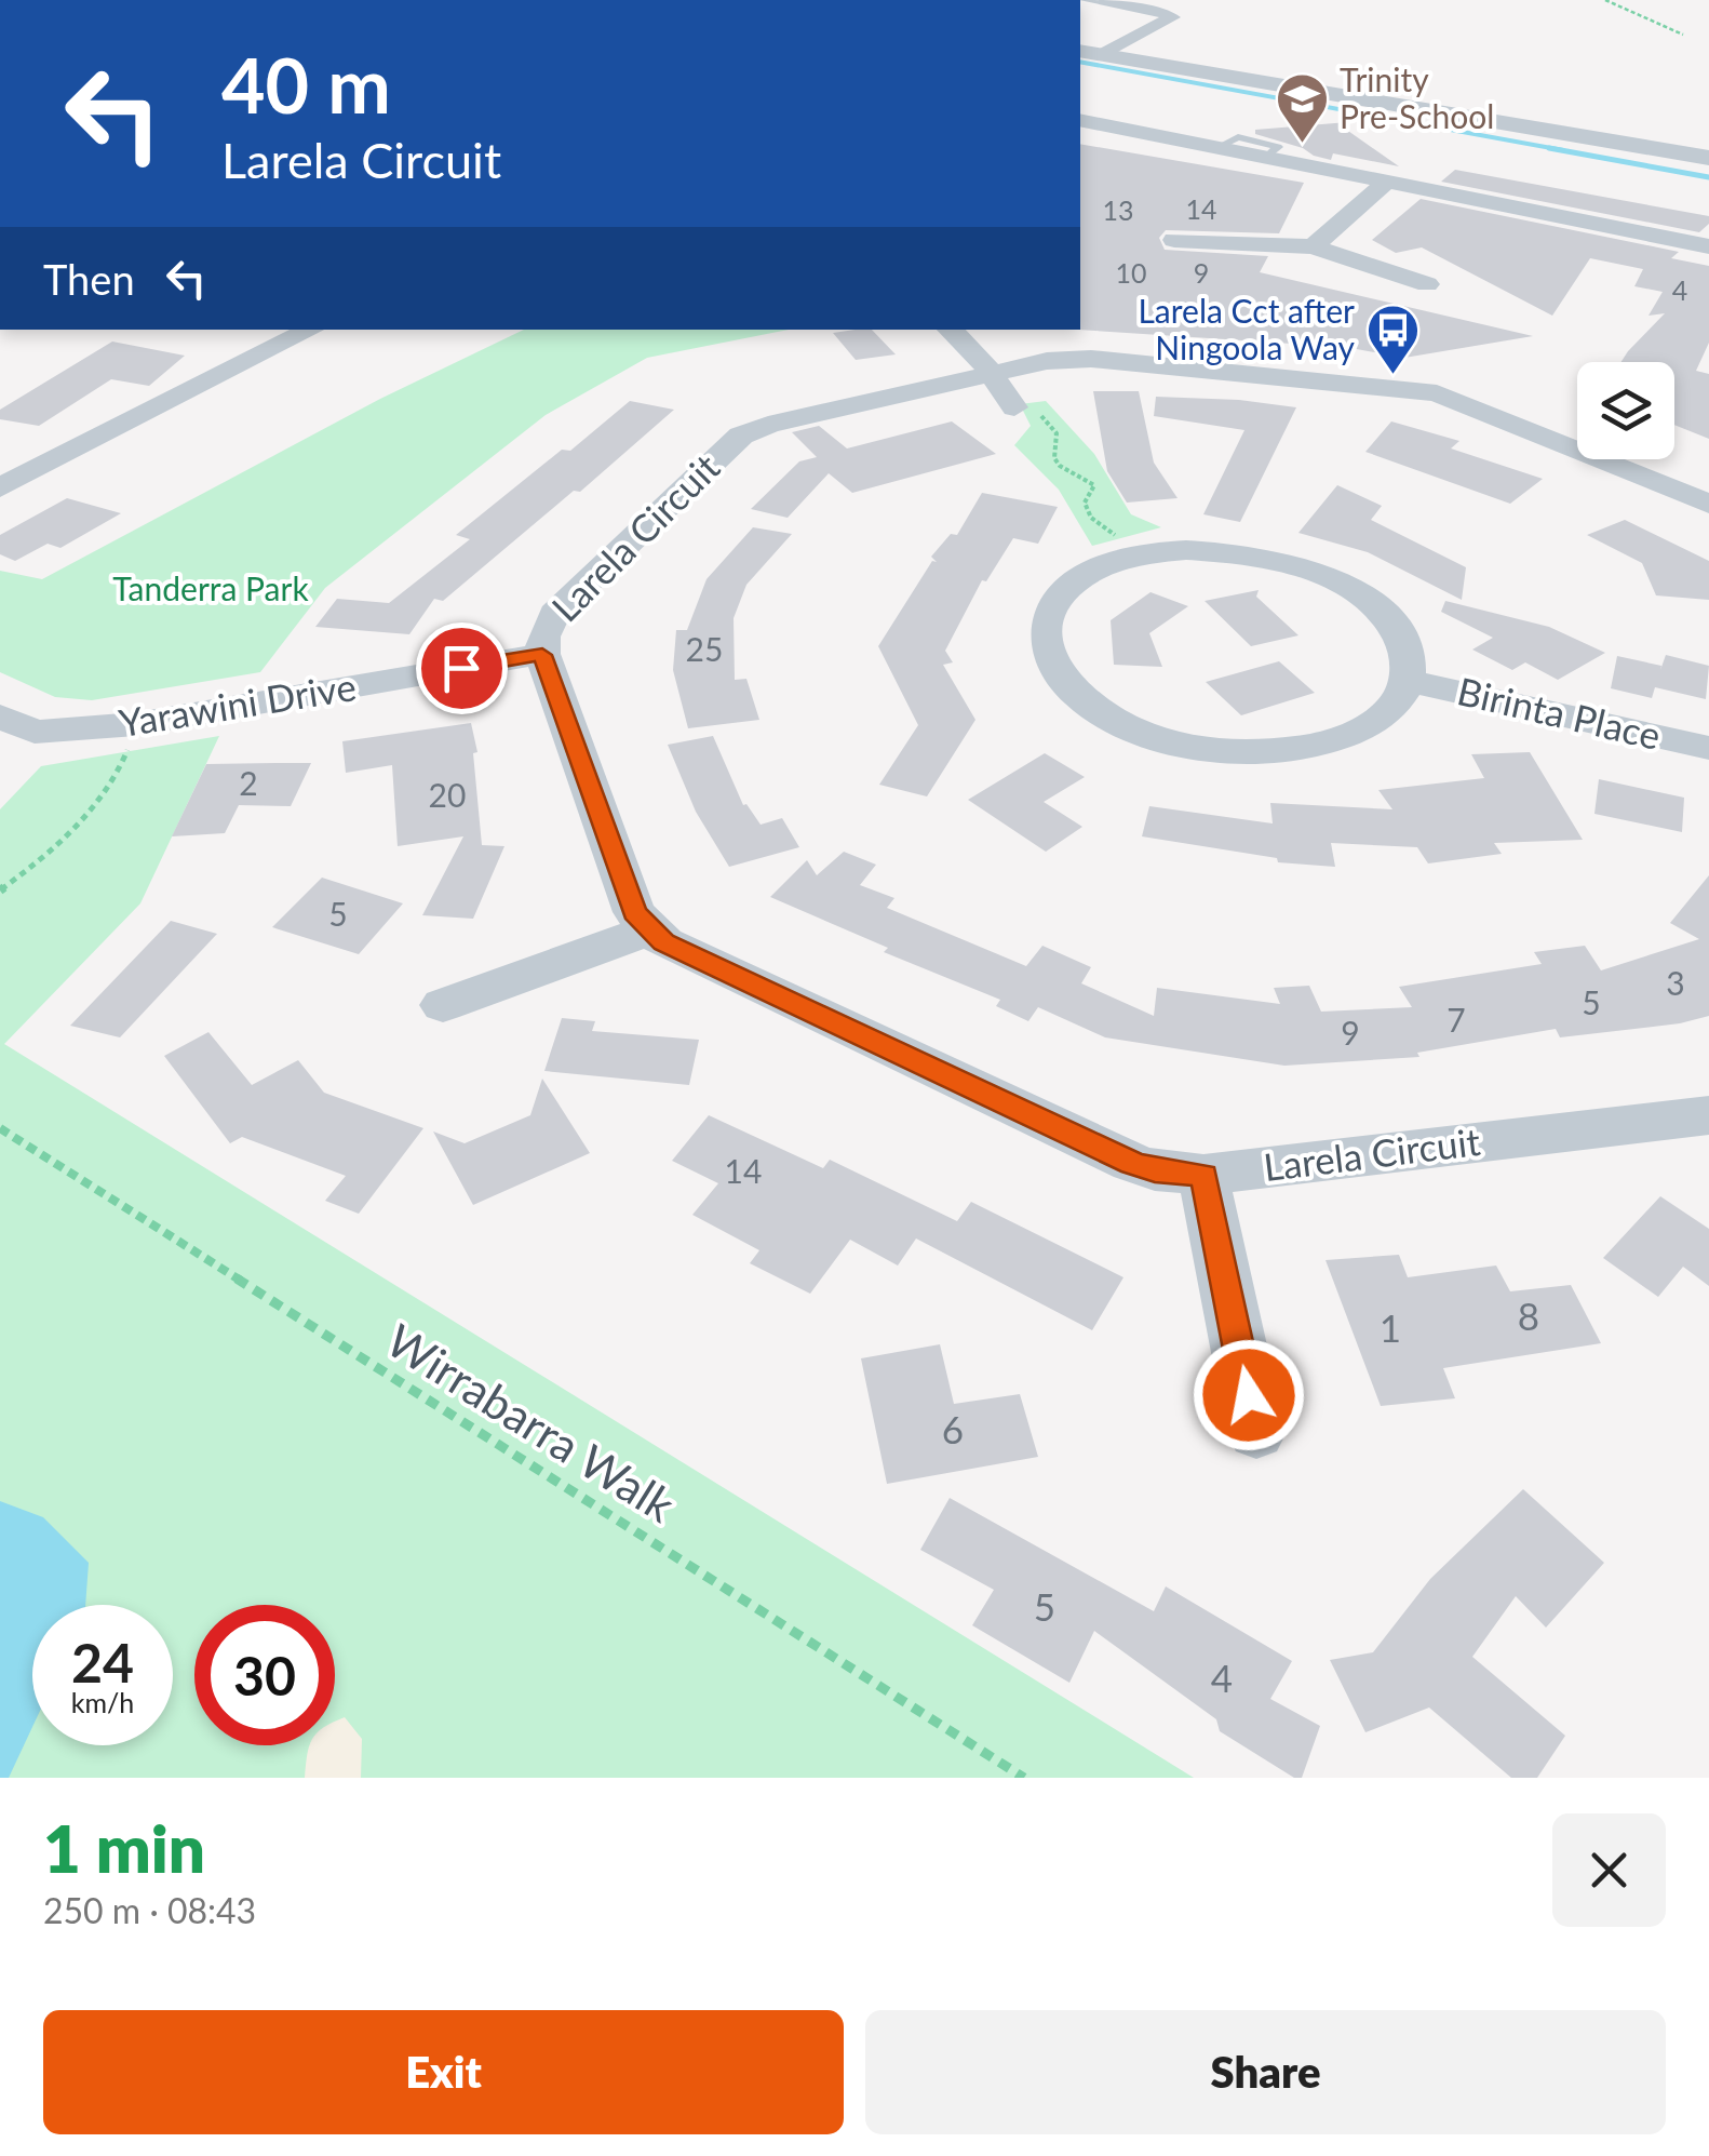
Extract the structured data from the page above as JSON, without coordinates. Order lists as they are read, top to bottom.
{
  "streets": {
    "street": ["Larela Circuit", "Yarawini Drive", "Birinta Place"],
    "path": ["Wirrabarra Walk"]
  },
  "crossings": [
    ["Larela Circuit", "Yarawini Drive"]
  ],
  "parks": ["Tanderra Park"],
  "places": {
    "school or university": ["Trinity Pre-School"],
    "bus stop": ["Larela Cct after Ningoola Way"]
  },
  "house_numbers": [
    "14",
    "13",
    "10",
    "9",
    "4",
    "25",
    "2",
    "20",
    "5",
    "3",
    "5",
    "7",
    "9",
    "14",
    "8",
    "1",
    "6",
    "5",
    "4"
  ],
  "page": {
    "turn": ["40 m", "Larela Circuit"],
    "then": "Then",
    "speed": "24 km/h",
    "limit": "30",
    "heading": ["1 min", "250 m · 08:43"],
    "buttons": ["Exit", "Share"]
  }
}
